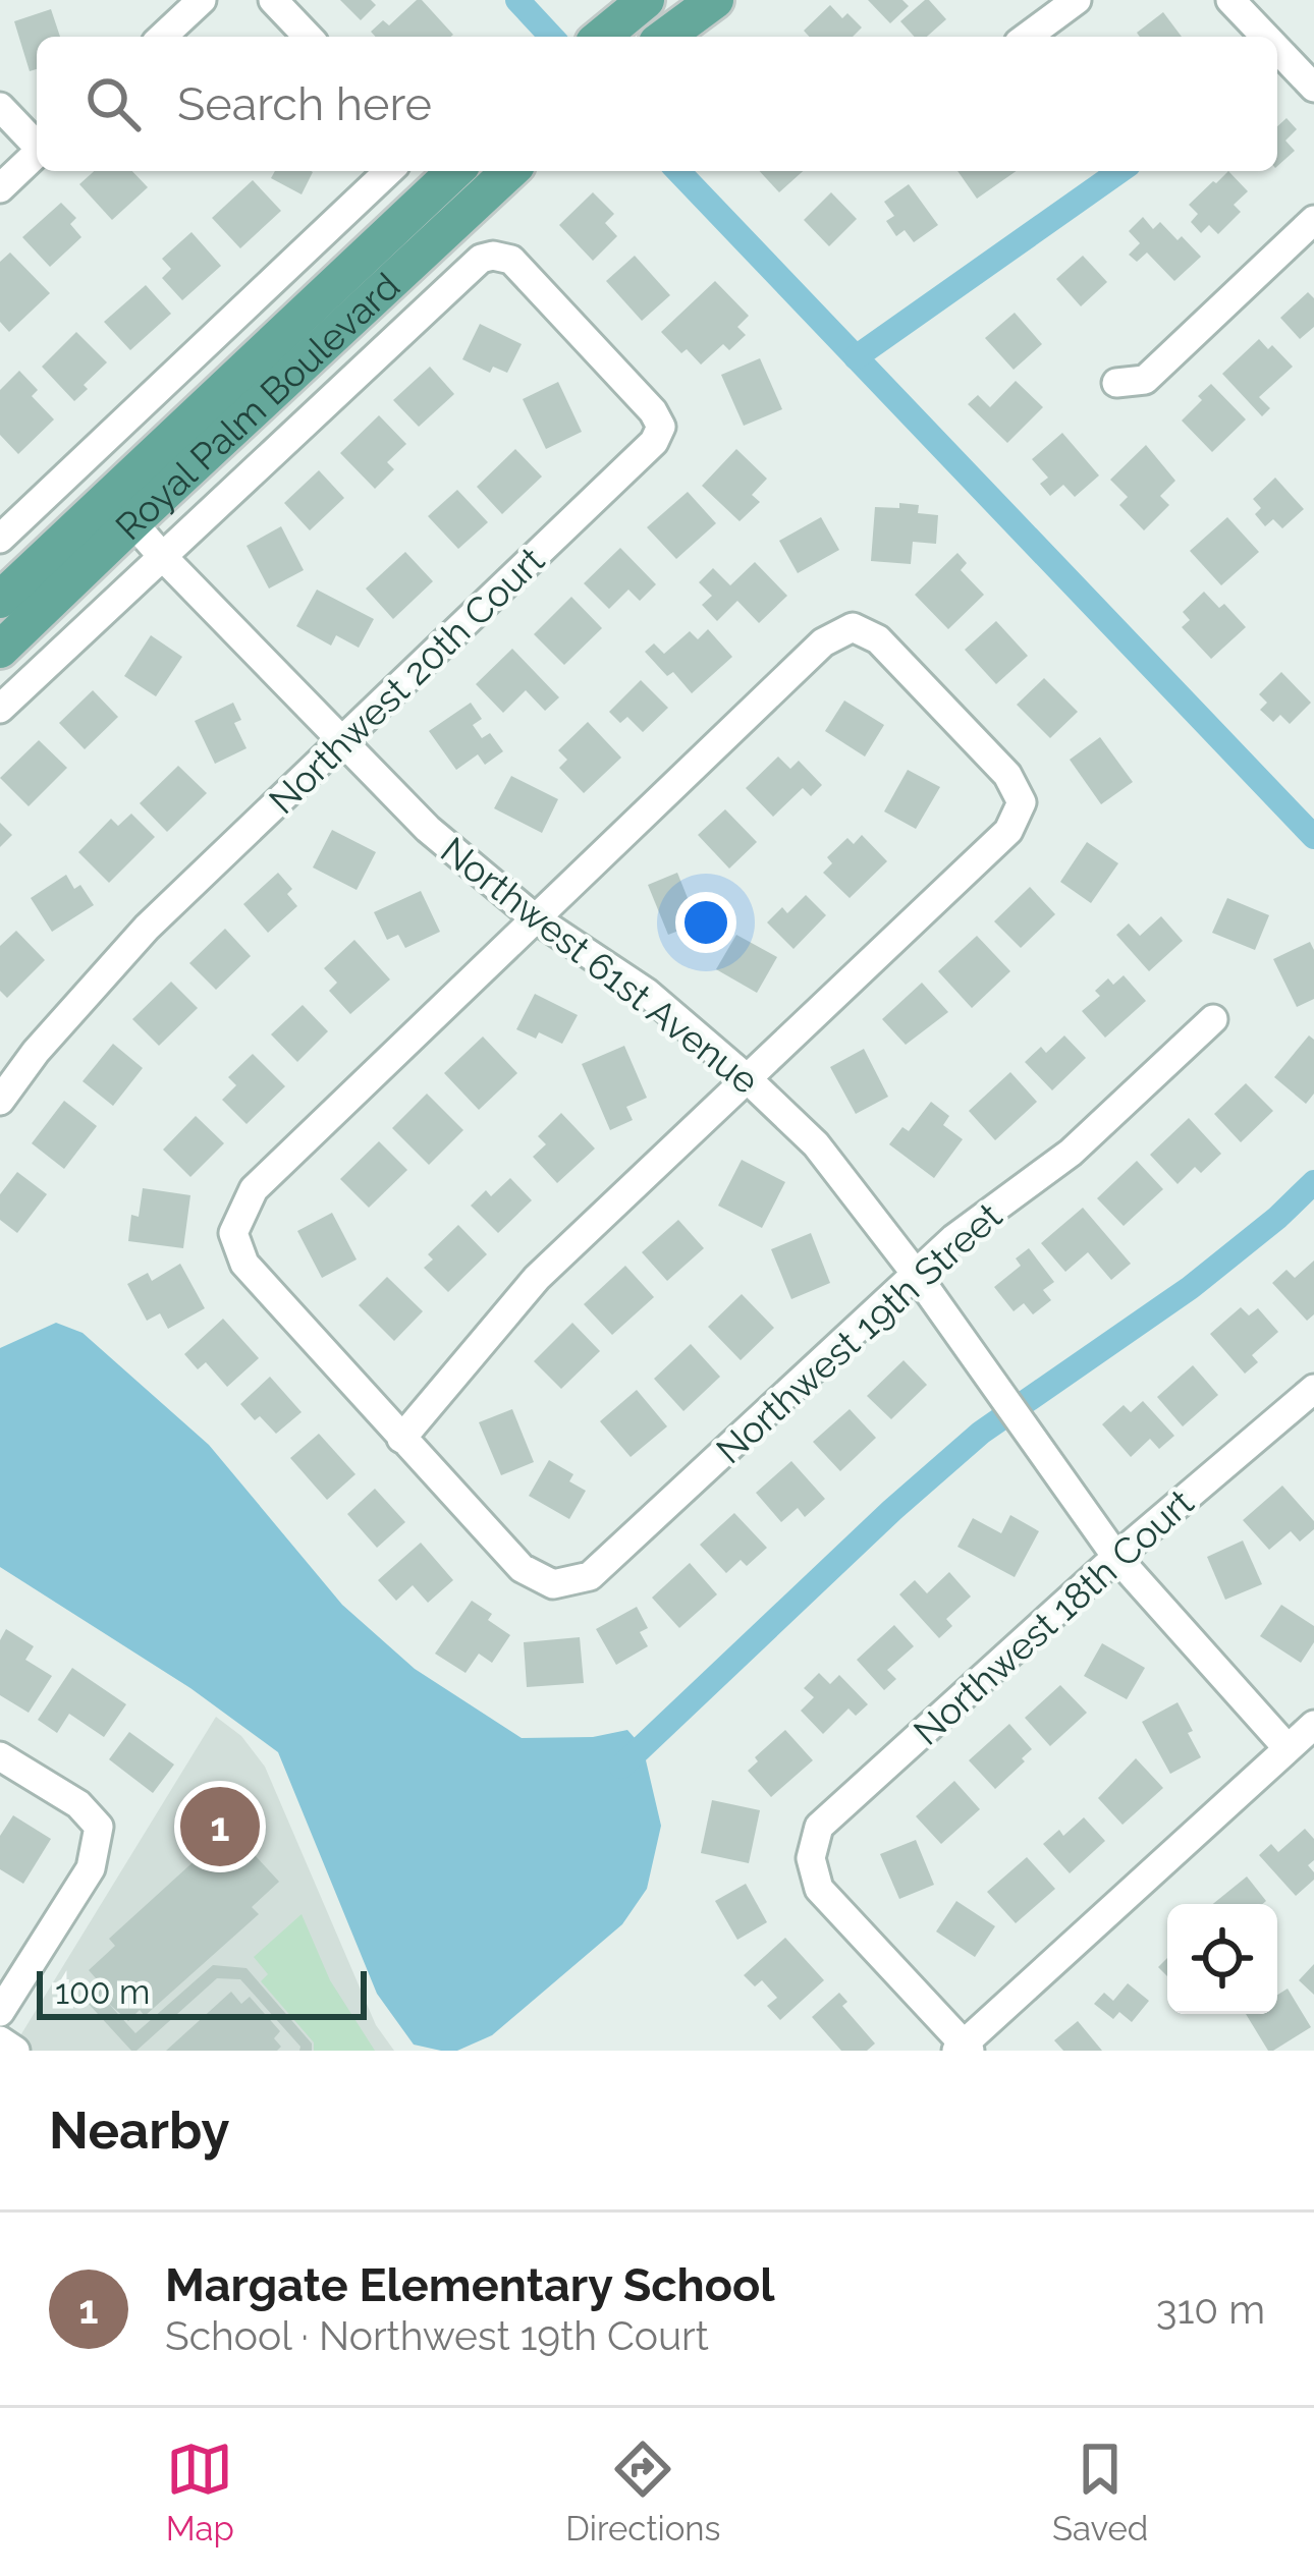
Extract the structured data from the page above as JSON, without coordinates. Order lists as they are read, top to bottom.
{
  "streets": {
    "main road": ["Royal Palm Boulevard"],
    "street": [
      "Northwest 20th Court",
      "Northwest 61st Avenue",
      "Northwest 19th Street",
      "Northwest 18th Court"
    ]
  },
  "crossings": [
    ["Royal Palm Boulevard", "Northwest 61st Avenue"],
    ["Northwest 20th Court", "Northwest 61st Avenue"],
    ["Northwest 61st Avenue", "Northwest 19th Street"],
    ["Northwest 61st Avenue", "Northwest 18th Court"]
  ],
  "scale_bar": "100 m",
  "page": {
    "search": "Search here",
    "pins": "1",
    "scale": "100 m",
    "heading": "Nearby",
    "list": [
      {
        "mark": "1",
        "name": "Margate Elementary School",
        "note": "School · Northwest 19th Court",
        "value": "310 m"
      }
    ],
    "nav": ["Map", "Directions", "Saved"]
  }
}
